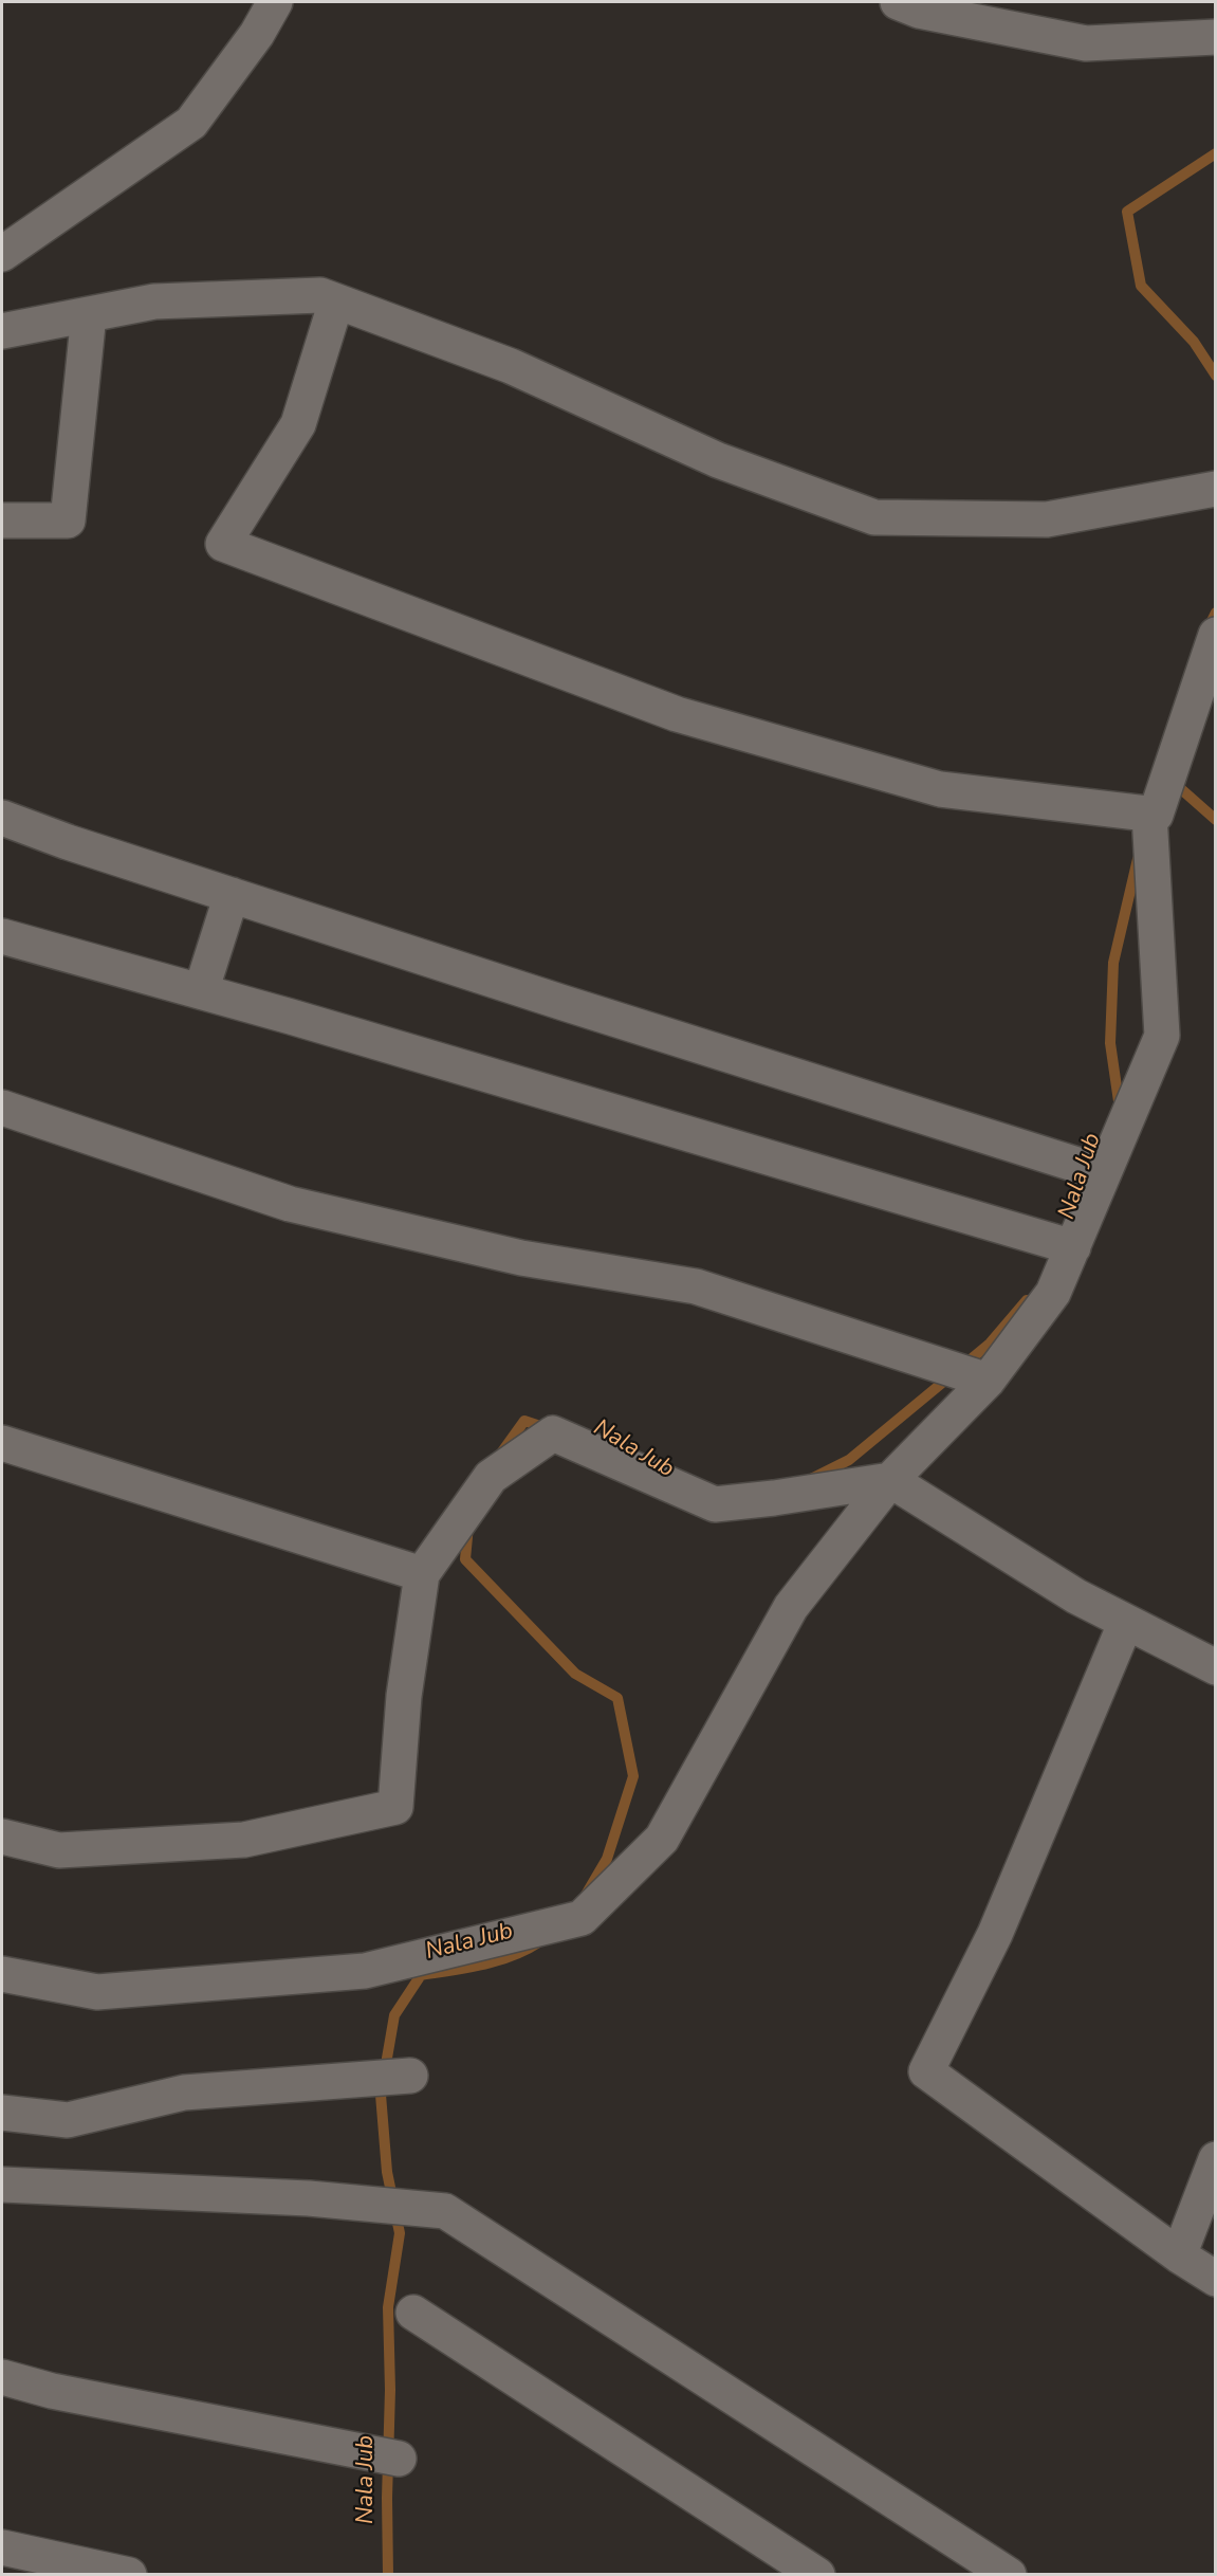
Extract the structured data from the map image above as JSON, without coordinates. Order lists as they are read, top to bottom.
{
  "water": ["Nala Jub"]
}
